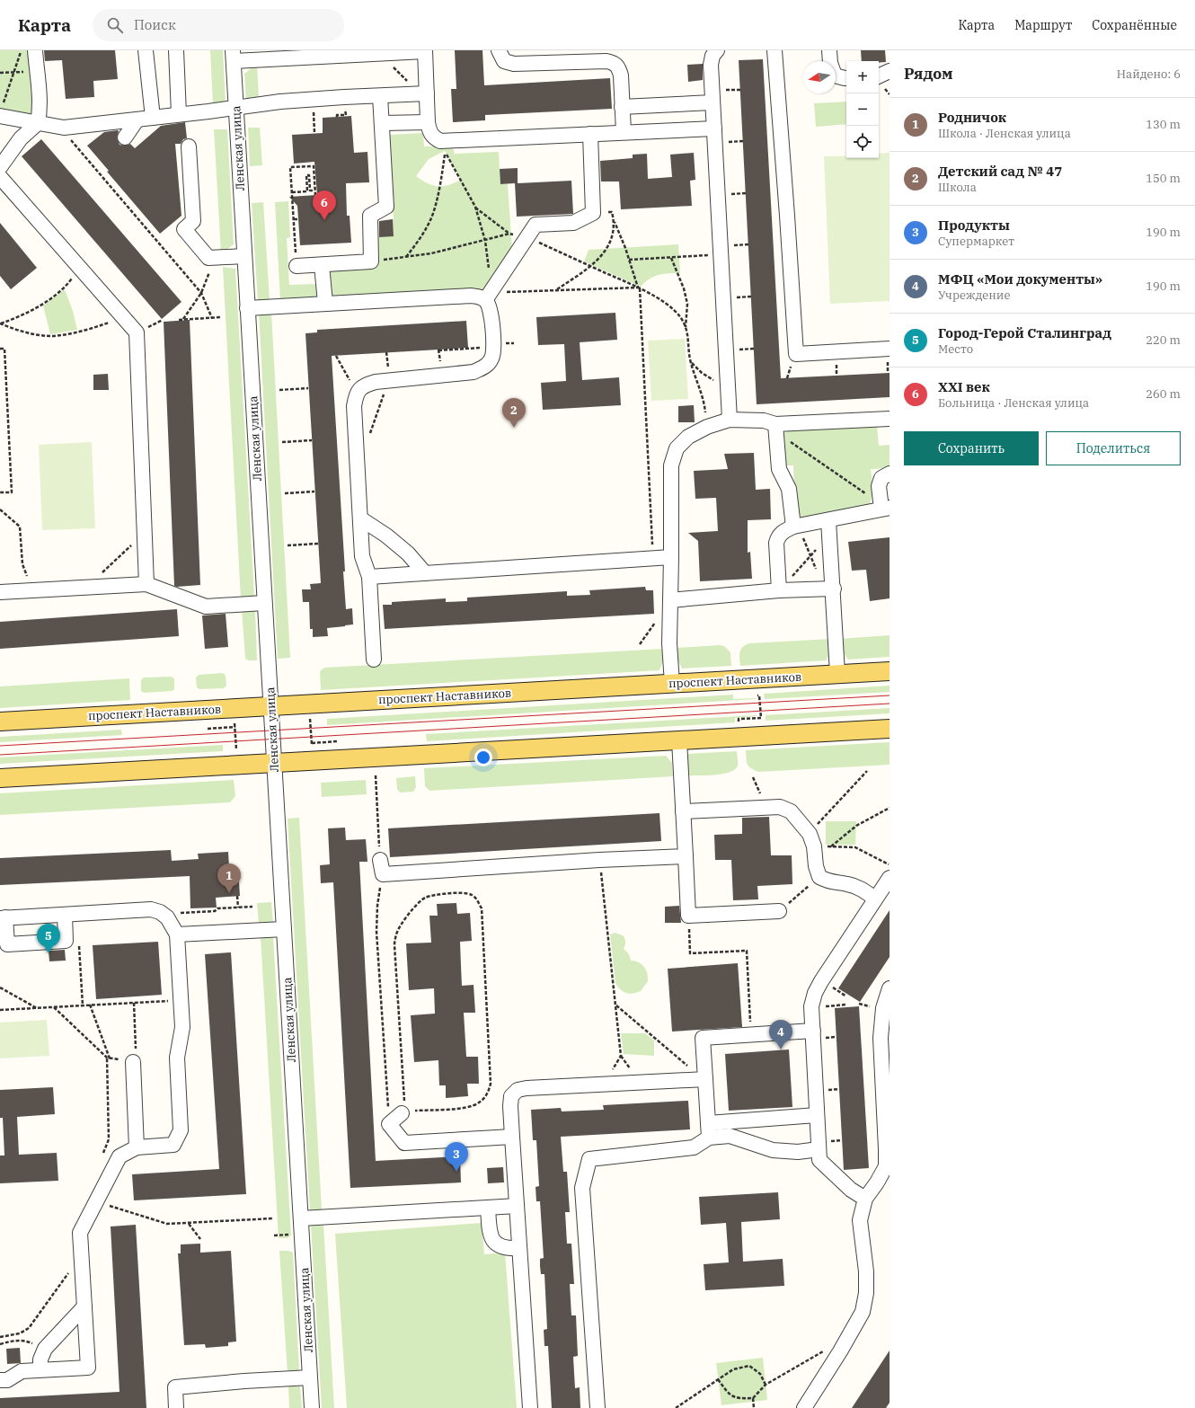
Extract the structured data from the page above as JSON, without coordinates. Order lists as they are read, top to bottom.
{
  "streets": {
    "main road": ["проспект Наставников"],
    "street": ["Ленская улица"]
  },
  "crossings": [
    ["Ленская улица", "проспект Наставников"]
  ],
  "north": "left",
  "page": {
    "header": "Карта",
    "search": "Поиск",
    "nav": ["Карта", "Маршрут", "Сохранённые"],
    "heading": ["Рядом", "Найдено: 6"],
    "map_buttons": ["+", "−"],
    "list": [
      {
        "mark": "1",
        "name": "Родничок",
        "note": "Школа · Ленская улица",
        "value": "130 m"
      },
      {
        "mark": "2",
        "name": "Детский сад № 47",
        "note": "Школа",
        "value": "150 m"
      },
      {
        "mark": "3",
        "name": "Продукты",
        "note": "Супермаркет",
        "value": "190 m"
      },
      {
        "mark": "4",
        "name": "МФЦ «Мои документы»",
        "note": "Учреждение",
        "value": "190 m"
      },
      {
        "mark": "5",
        "name": "Город-Герой Сталинград",
        "note": "Место",
        "value": "220 m"
      },
      {
        "mark": "6",
        "name": "XXI век",
        "note": "Больница · Ленская улица",
        "value": "260 m"
      }
    ],
    "pins": [
      "6",
      "2",
      "1",
      "5",
      "4",
      "3"
    ],
    "buttons": ["Сохранить", "Поделиться"]
  }
}
